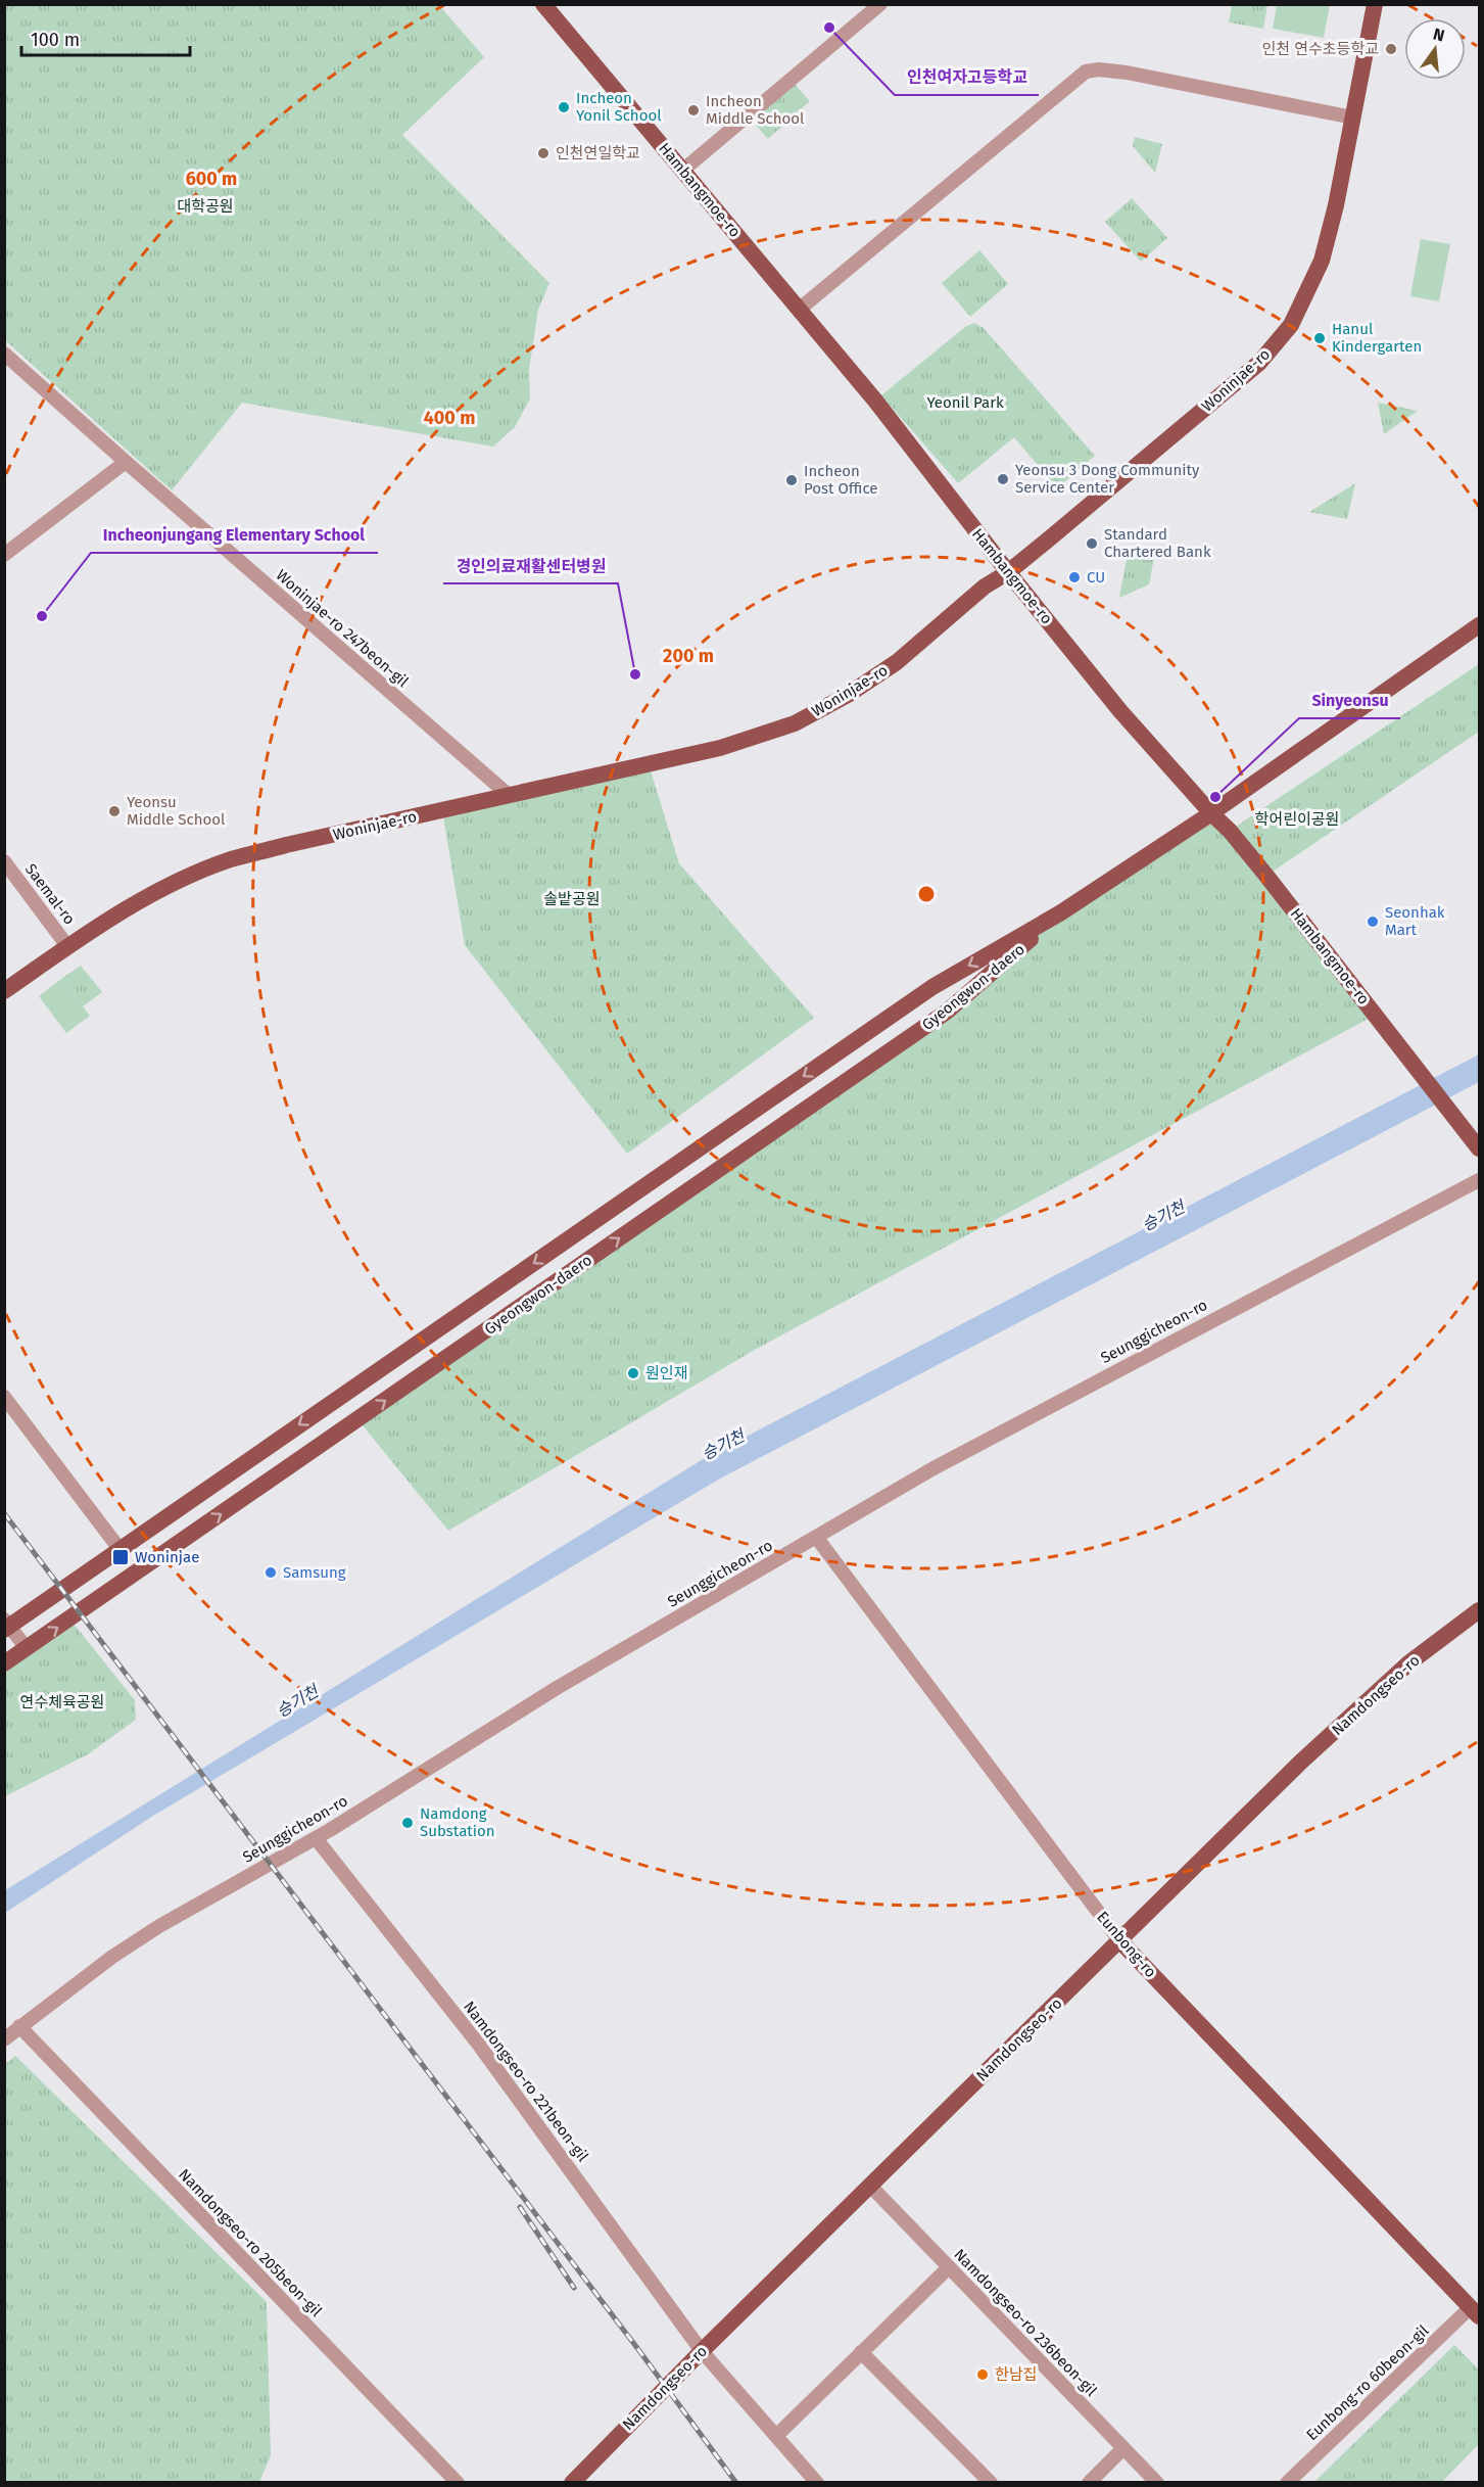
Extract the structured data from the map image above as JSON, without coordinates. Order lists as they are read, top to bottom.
{
  "streets": {
    "main road": [
      "Hambangmoe-ro",
      "Woninjae-ro",
      "Gyeongwon-daero",
      "Namdongseo-ro",
      "Eunbong-ro"
    ],
    "street": [
      "Woninjae-ro 247beon-gil",
      "Saemal-ro",
      "Seunggicheon-ro",
      "Namdongseo-ro 221beon-gil",
      "Namdongseo-ro 205beon-gil",
      "Namdongseo-ro 236beon-gil",
      "Eunbong-ro 60beon-gil"
    ]
  },
  "crossings": [
    ["Hambangmoe-ro", "Woninjae-ro"],
    ["Hambangmoe-ro", "Gyeongwon-daero"],
    ["Woninjae-ro", "Woninjae-ro 247beon-gil"],
    ["Woninjae-ro", "Saemal-ro"],
    ["Seunggicheon-ro", "Eunbong-ro"],
    ["Seunggicheon-ro", "Namdongseo-ro 221beon-gil"],
    ["Seunggicheon-ro", "Namdongseo-ro 205beon-gil"],
    ["Namdongseo-ro", "Eunbong-ro"],
    ["Namdongseo-ro", "Namdongseo-ro 221beon-gil"],
    ["Namdongseo-ro", "Namdongseo-ro 236beon-gil"],
    ["Eunbong-ro", "Eunbong-ro 60beon-gil"]
  ],
  "water": ["승기천"],
  "parks": [
    "대학공원",
    "Yeonil Park",
    "학어린이공원",
    "솔밭공원",
    "연수체육공원"
  ],
  "places": {
    "other": [
      "인천여자고등학교",
      "인천 연수초등학교",
      "Incheon Yonil School",
      "Incheon Middle School",
      "인천연일학교",
      "Hanul Kindergarten",
      "Yeonsu 3 Dong Community Service Center",
      "Incheon Post Office",
      "Standard Chartered Bank",
      "CU",
      "Incheonjungang Elementary School",
      "경인의료재활센터병원",
      "Sinyeonsu",
      "Yeonsu Middle School",
      "Seonhak Mart",
      "원인재",
      "Samsung",
      "Namdong Substation",
      "한남집"
    ],
    "transit": ["Woninjae"]
  },
  "scale_bar": "100 m",
  "north": "top",
  "rings": ["600 m", "400 m", "200 m"]
}
